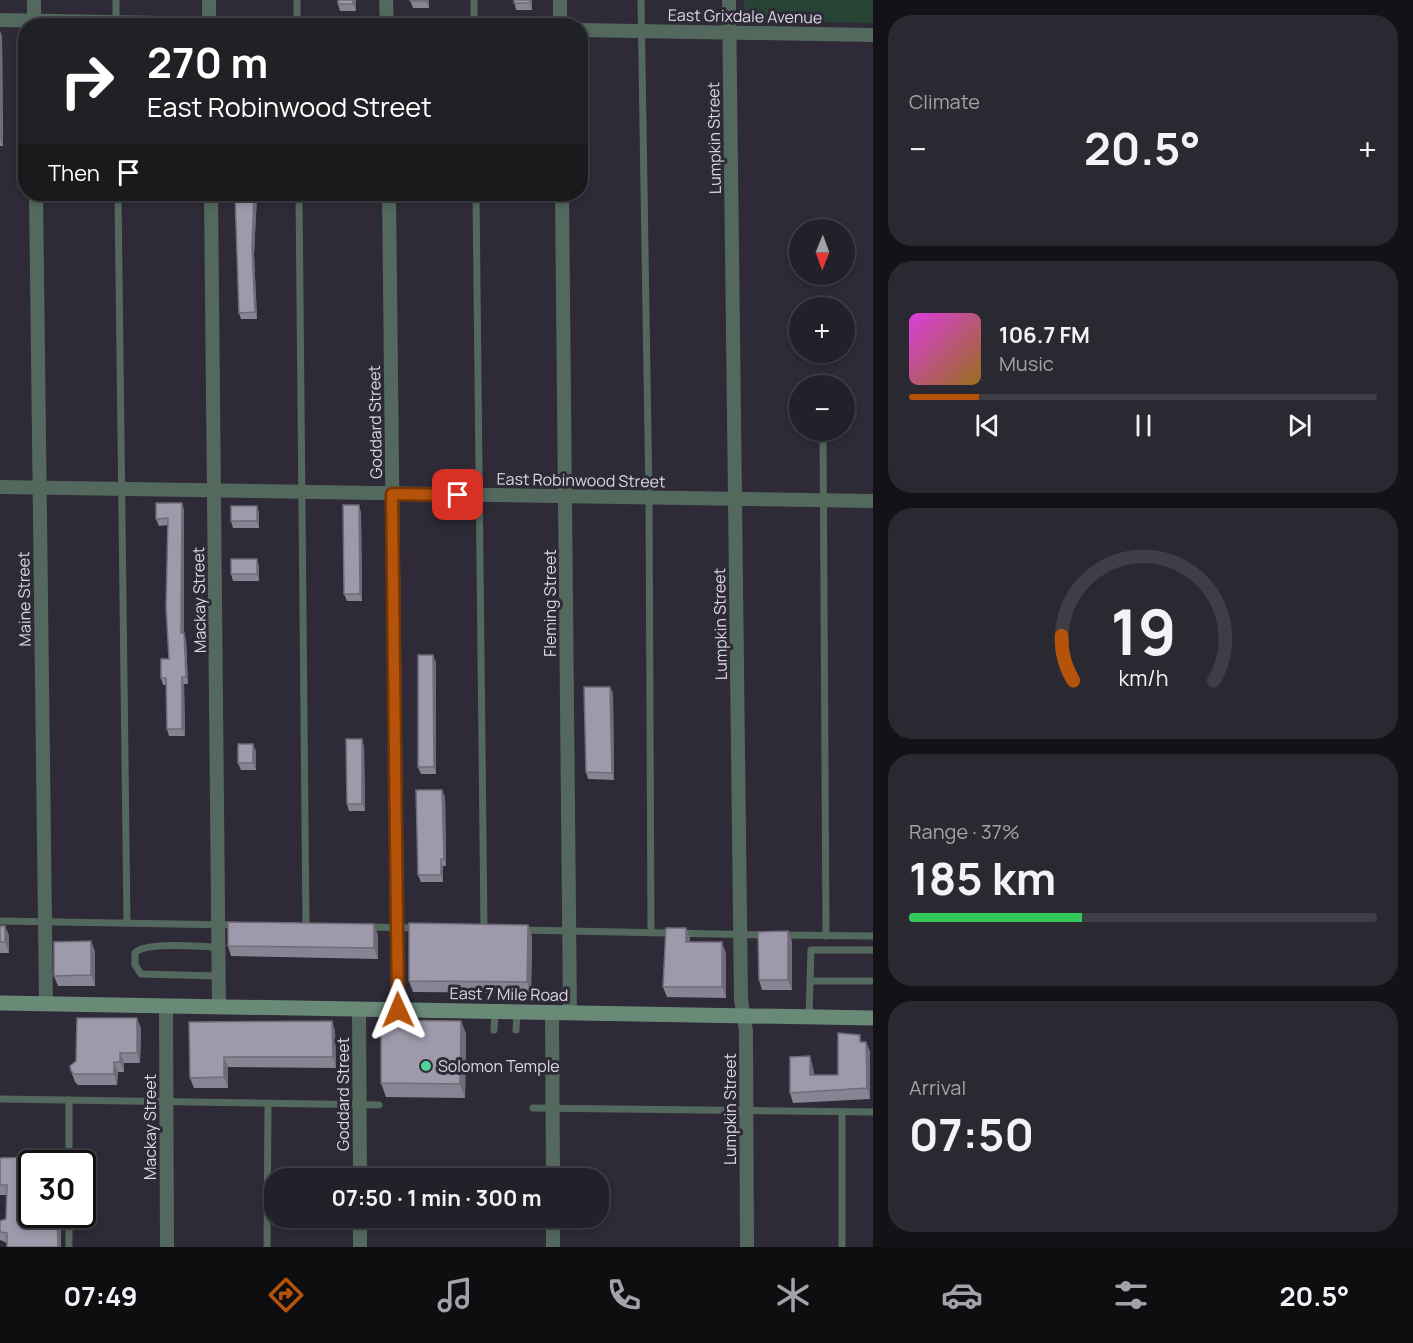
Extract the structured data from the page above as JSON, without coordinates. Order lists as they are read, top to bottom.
{
  "streets": {
    "street": [
      "East Grixdale Avenue",
      "Lumpkin Street",
      "Goddard Street",
      "East Robinwood Street",
      "Maine Street",
      "Mackay Street",
      "Fleming Street",
      "East 7 Mile Road"
    ]
  },
  "crossings": [
    ["East Grixdale Avenue", "Lumpkin Street"],
    ["Lumpkin Street", "East Robinwood Street"],
    ["Lumpkin Street", "East 7 Mile Road"],
    ["Goddard Street", "East Robinwood Street"],
    ["Goddard Street", "East 7 Mile Road"],
    ["East Robinwood Street", "Maine Street"],
    ["East Robinwood Street", "Mackay Street"],
    ["East Robinwood Street", "Fleming Street"],
    ["Maine Street", "East 7 Mile Road"],
    ["Mackay Street", "East 7 Mile Road"],
    ["Fleming Street", "East 7 Mile Road"]
  ],
  "places": ["Solomon Temple"],
  "north": "bottom",
  "page": {
    "tile": [
      "Climate",
      ["Range · 37%", "185 km"],
      ["Arrival", "07:50"]
    ],
    "turn": ["270 m", "East Robinwood Street"],
    "heat": ["−", "20.5°", "+"],
    "then": "Then",
    "map_buttons": ["+", "−"],
    "song": ["106.7 FM", "Music"],
    "limit": "30",
    "trip": "07:50 · 1 min · 300 m",
    "tabs": ["07:49", "20.5°"],
    "gauge": ["19", "km/h"]
  }
}
